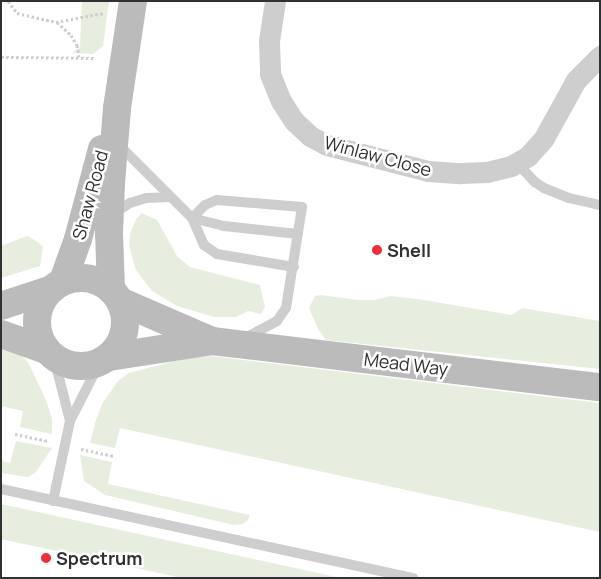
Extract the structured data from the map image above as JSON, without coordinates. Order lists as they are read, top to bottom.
{
  "streets": {
    "main road": ["Shaw Road", "Mead Way"],
    "street": ["Winlaw Close"]
  },
  "crossings": [
    ["Shaw Road", "Mead Way"]
  ],
  "places": ["Shell", "Spectrum"]
}
